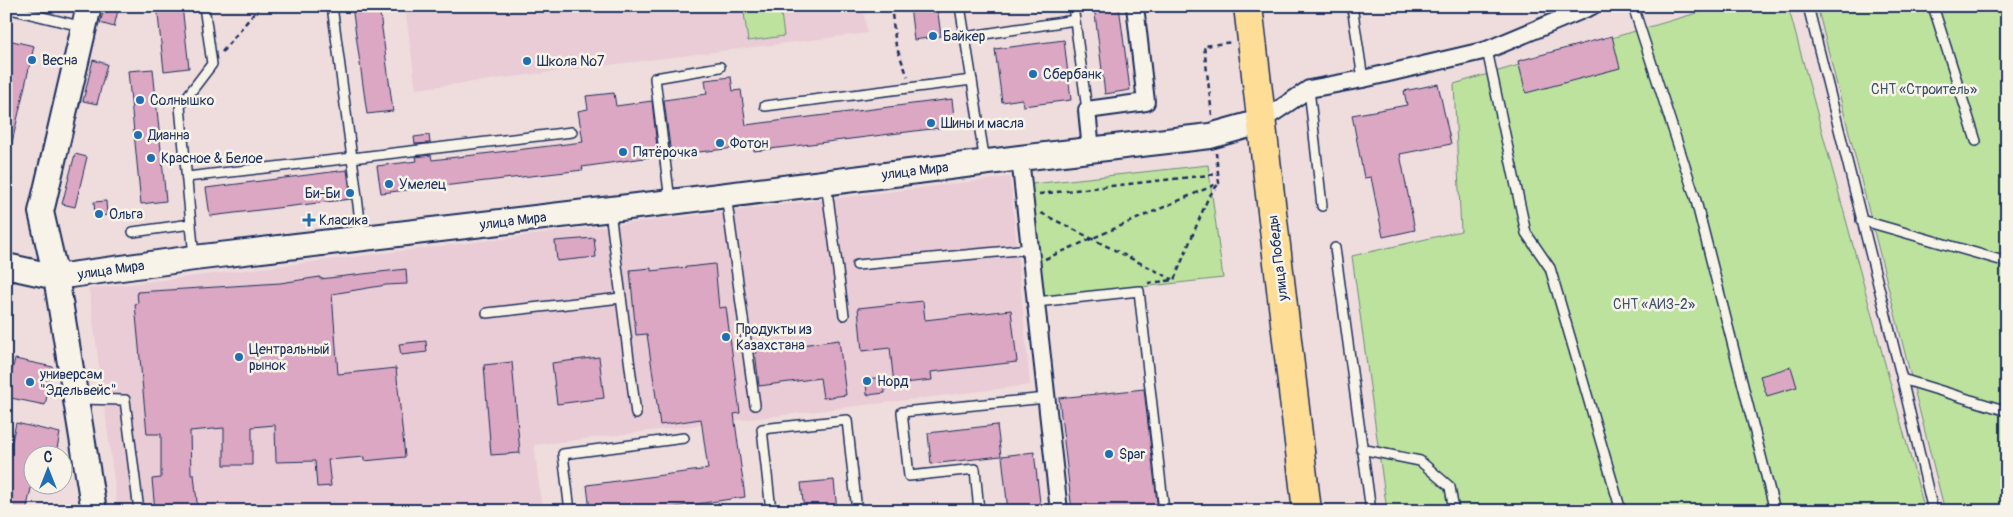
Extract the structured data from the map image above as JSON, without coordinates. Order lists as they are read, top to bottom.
{
  "streets": {
    "highway": ["улица Победы"],
    "street": ["улица Мира"]
  },
  "crossings": [
    ["улица Мира", "улица Победы"]
  ],
  "parks": ["СНТ «Строитель»", "СНТ «АИЗ-2»"],
  "places": {
    "other": [
      "Байкер",
      "Весна",
      "Школа №7",
      "Сбербанк",
      "Солнышко",
      "Шины и масла",
      "Дианна",
      "Фотон",
      "Пятёрочка",
      "Красное & Белое",
      "Умелец",
      "Би-Би",
      "Ольга",
      "Продукты из Казахстана",
      "Центральный рынок",
      "Норд",
      "универсам \"Эдельвейс\"",
      "Spar"
    ],
    "health": ["Класика"]
  },
  "north": "top"
}
